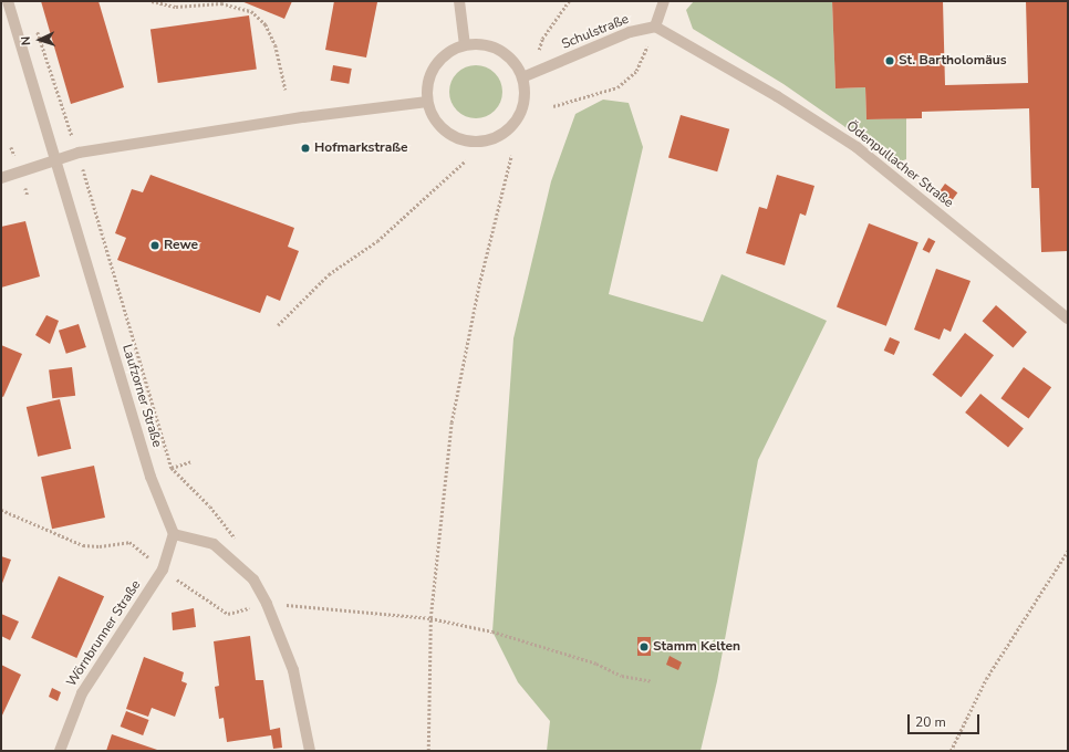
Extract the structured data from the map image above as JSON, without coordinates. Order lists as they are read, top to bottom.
{
  "streets": {
    "street": [
      "Schulstraße",
      "Ödenpullacher Straße",
      "Laufzorner Straße",
      "Wörnbrunner Straße"
    ]
  },
  "crossings": [
    ["Schulstraße", "Ödenpullacher Straße"],
    ["Laufzorner Straße", "Wörnbrunner Straße"]
  ],
  "places": [
    "St. Bartholomäus",
    "Hofmarkstraße",
    "Rewe",
    "Stamm Kelten"
  ],
  "scale_bar": "20 m",
  "north": "left"
}
